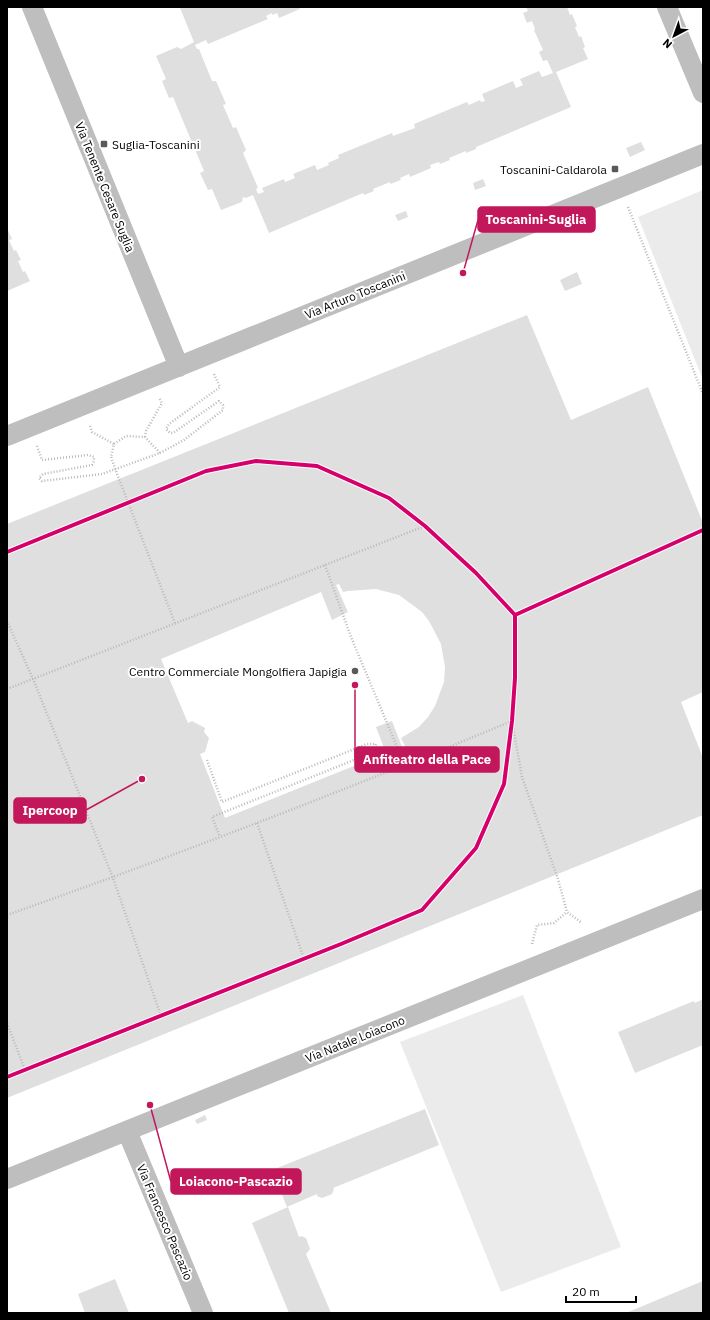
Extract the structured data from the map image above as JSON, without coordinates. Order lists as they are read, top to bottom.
{
  "streets": {
    "street": [
      "Via Tenente Cesare Suglia",
      "Via Arturo Toscanini",
      "Via Natale Loiacono",
      "Via Francesco Pascazio"
    ]
  },
  "crossings": [
    ["Via Tenente Cesare Suglia", "Via Arturo Toscanini"],
    ["Via Natale Loiacono", "Via Francesco Pascazio"]
  ],
  "places": {
    "transit": ["Suglia-Toscanini", "Toscanini-Caldarola"],
    "other": [
      "Toscanini-Suglia",
      "Centro Commerciale Mongolfiera Japigia",
      "Anfiteatro della Pace",
      "Ipercoop",
      "Loiacono-Pascazio"
    ]
  },
  "scale_bar": "20 m",
  "north": "bottom left"
}
